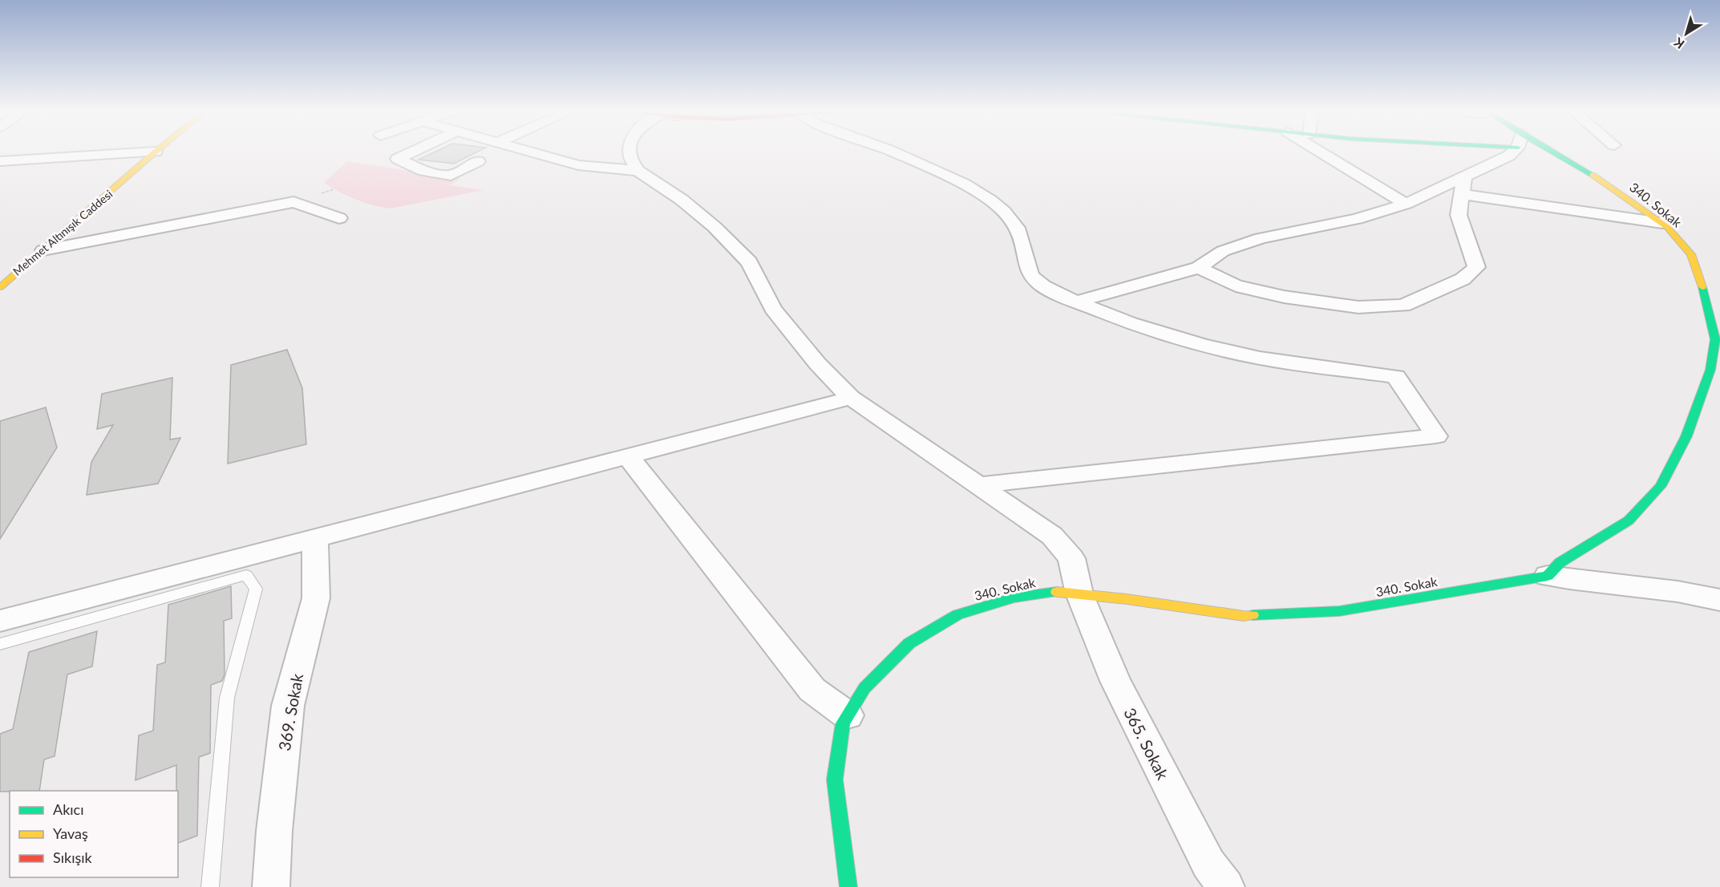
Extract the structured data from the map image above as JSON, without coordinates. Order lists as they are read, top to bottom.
{
  "streets": {
    "street": [
      "340. Sokak",
      "Mehmet Altınışık Caddesi",
      "369. Sokak",
      "365. Sokak"
    ]
  },
  "crossings": [
    ["340. Sokak", "365. Sokak"]
  ],
  "legend": ["Akıcı", "Yavaş", "Sıkışık"],
  "north": "bottom left"
}
